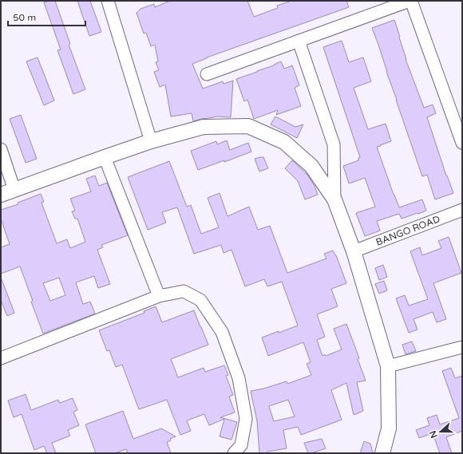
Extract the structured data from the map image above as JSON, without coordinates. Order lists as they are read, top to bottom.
{
  "streets": {
    "street": ["BANGO ROAD"]
  },
  "scale_bar": "50 m",
  "north": "left"
}
